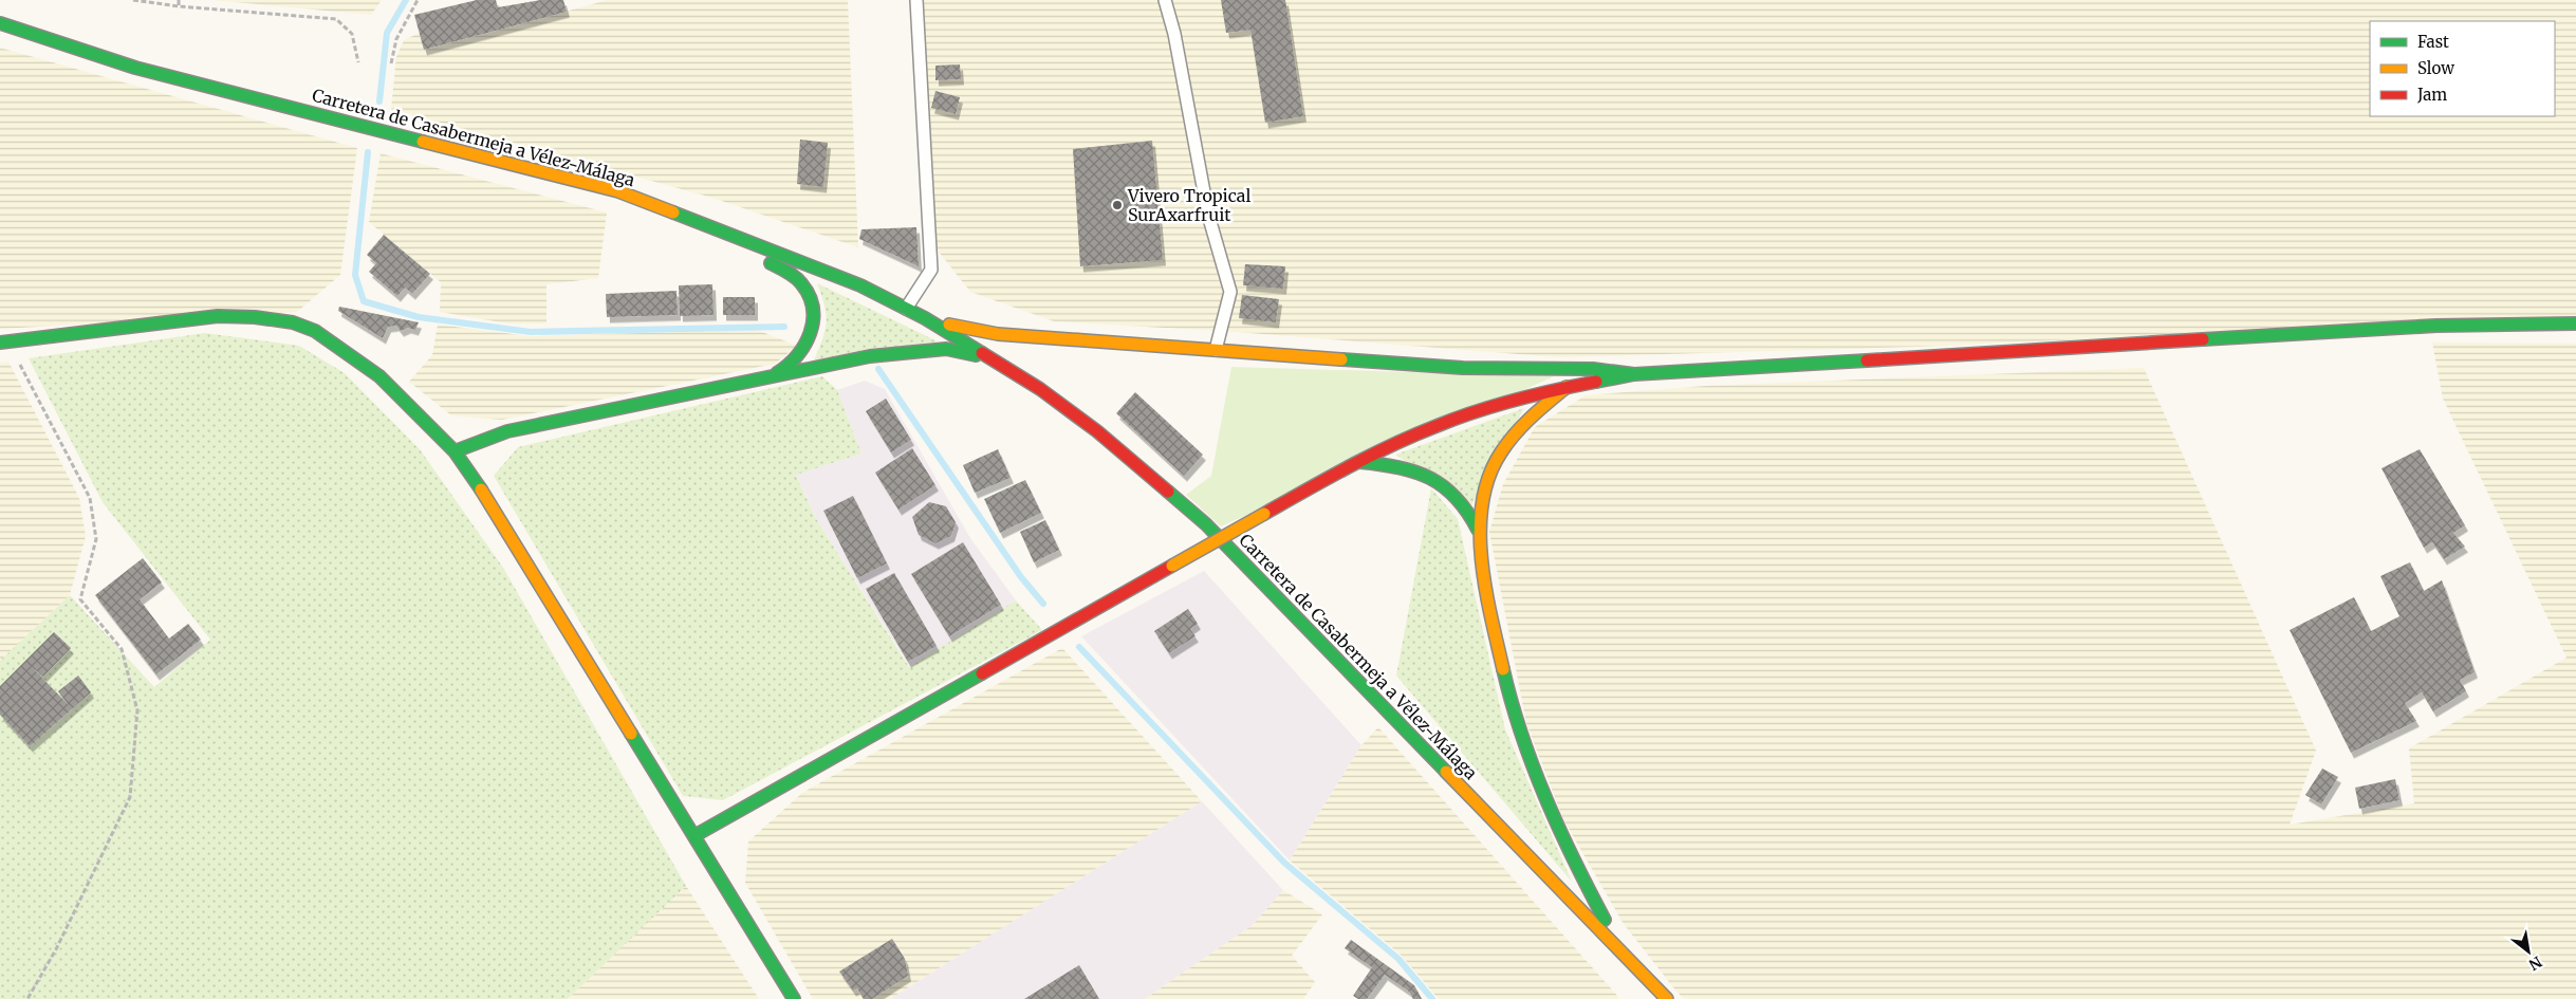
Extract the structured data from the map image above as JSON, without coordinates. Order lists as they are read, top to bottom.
{
  "streets": {
    "main road": ["Carretera de Casabermeja a Vélez-Málaga"]
  },
  "places": ["Vivero Tropical SurAxarfruit"],
  "legend": ["Fast", "Slow", "Jam"],
  "north": "bottom right"
}
